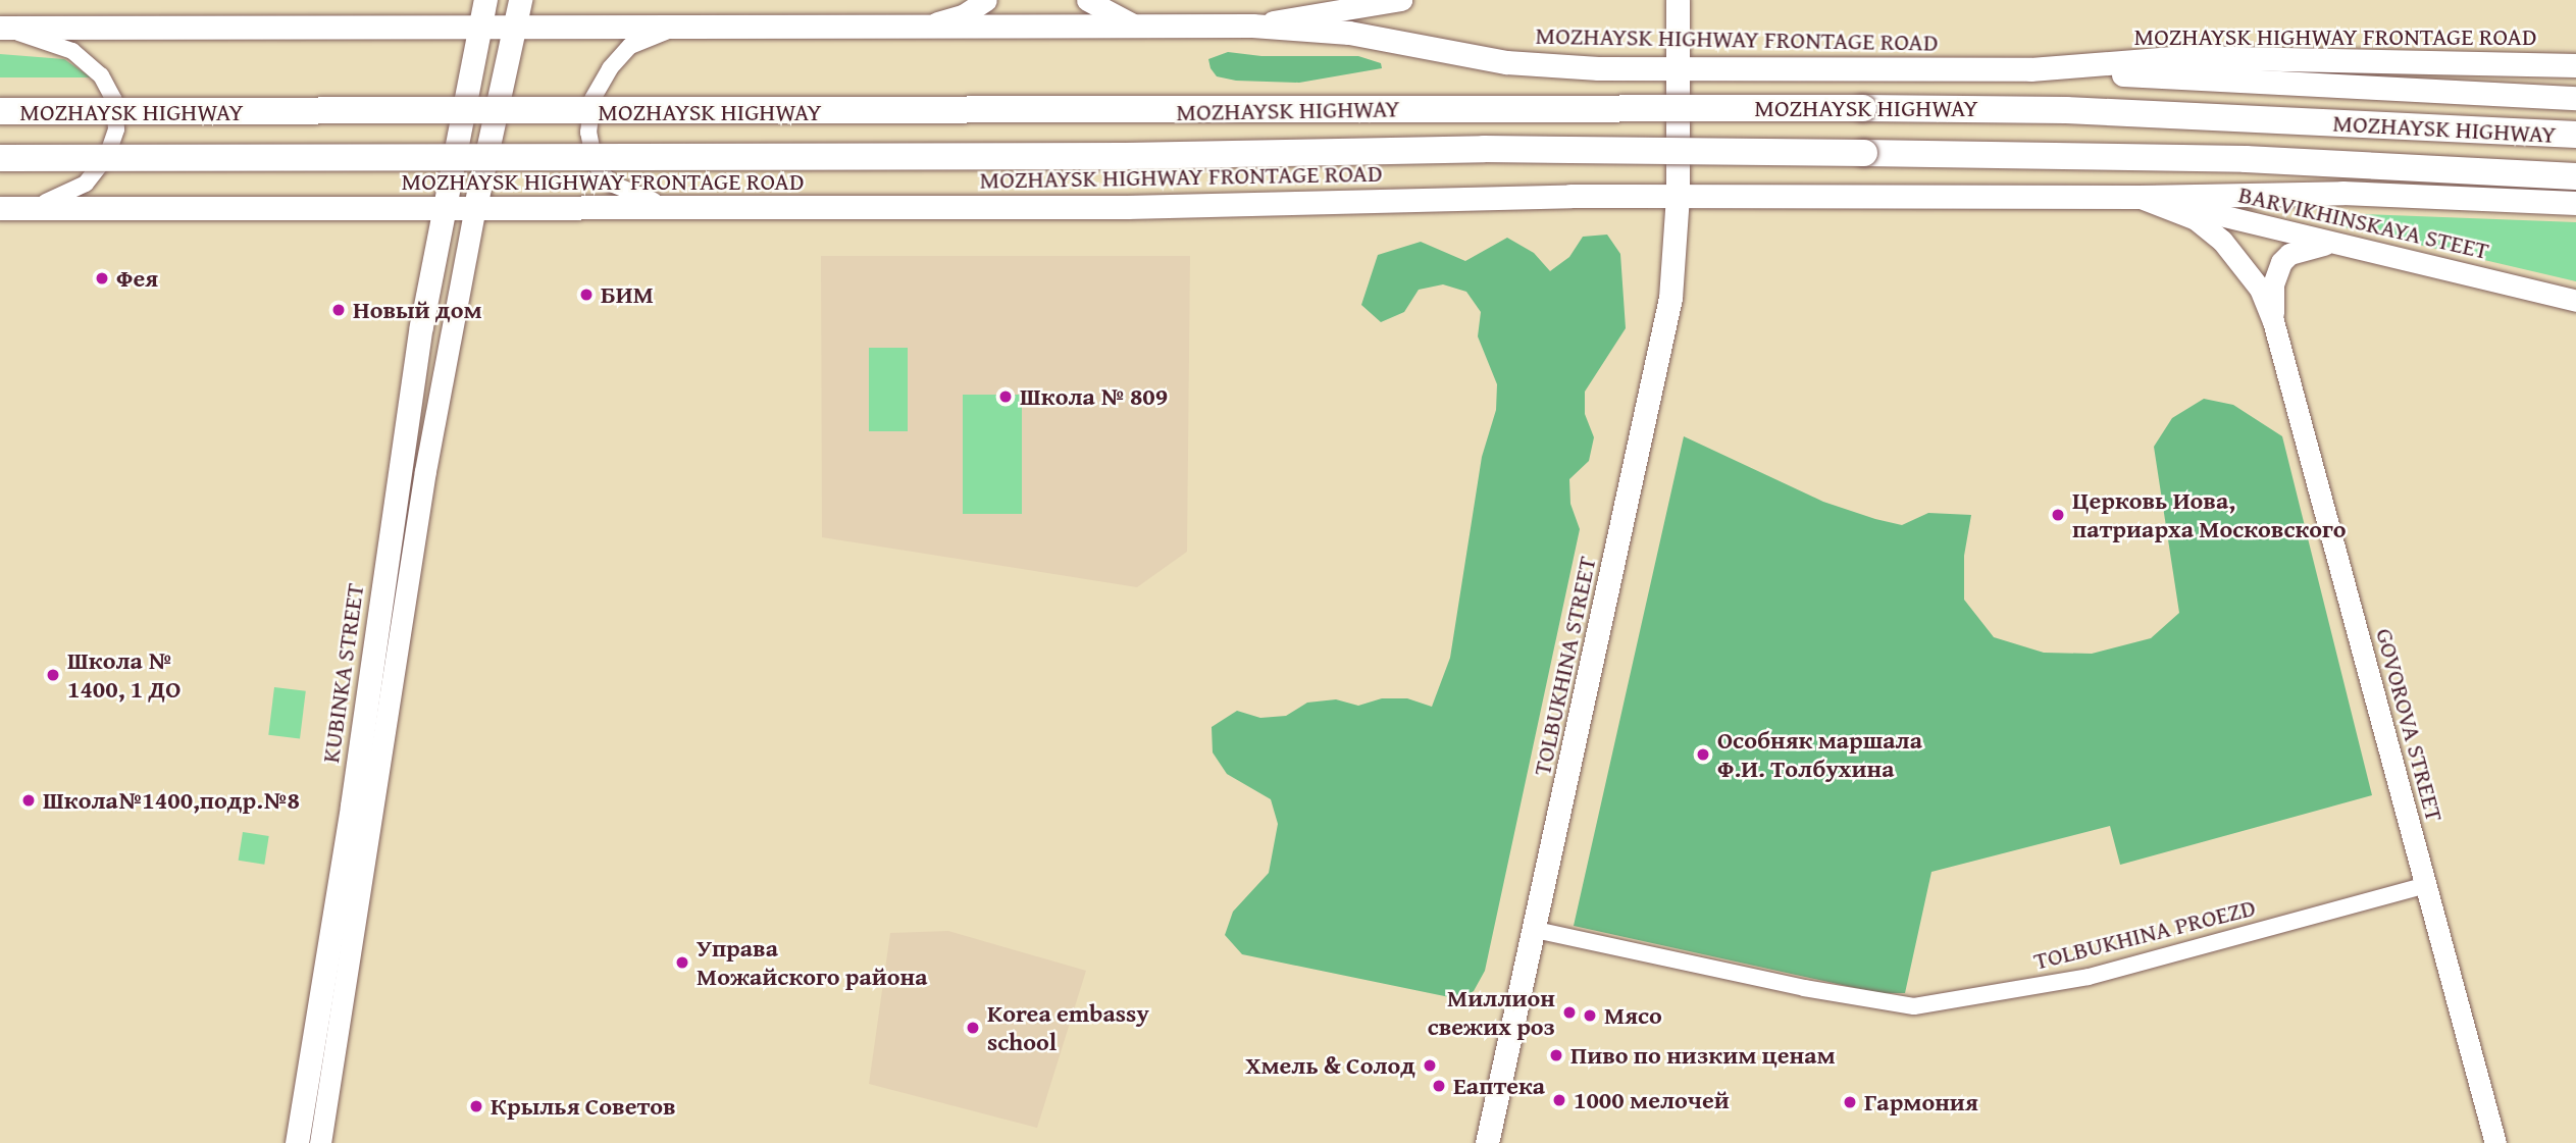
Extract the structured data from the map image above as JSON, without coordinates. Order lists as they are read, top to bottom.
{
  "streets": {
    "main road": [
      "MOZHAYSK HIGHWAY FRONTAGE ROAD",
      "MOZHAYSK HIGHWAY",
      "TOLBUKHINA STREET",
      "KUBINKA STREET"
    ],
    "street": ["BARVIKHINSKAYA STEET", "GOVOROVA STREET", "TOLBUKHINA PROEZD"]
  },
  "crossings": [
    ["MOZHAYSK HIGHWAY FRONTAGE ROAD", "BARVIKHINSKAYA STEET"],
    ["MOZHAYSK HIGHWAY FRONTAGE ROAD", "TOLBUKHINA STREET"],
    ["MOZHAYSK HIGHWAY FRONTAGE ROAD", "KUBINKA STREET"],
    ["MOZHAYSK HIGHWAY FRONTAGE ROAD", "GOVOROVA STREET"],
    ["BARVIKHINSKAYA STEET", "GOVOROVA STREET"],
    ["TOLBUKHINA STREET", "TOLBUKHINA PROEZD"],
    ["GOVOROVA STREET", "TOLBUKHINA PROEZD"]
  ],
  "places": [
    "Фея",
    "БИМ",
    "Новый дом",
    "Школа № 809",
    "Церковь Иова, патриарха Московского",
    "Школа № 1400, 1 ДО",
    "Особняк маршала Ф.И. Толбухина",
    "Школа№1400,подр.№8",
    "Управа Можайского района",
    "Миллион свежих роз",
    "Мясо",
    "Korea embassy school",
    "Пиво по низким ценам",
    "Хмель & Солод",
    "Еаптека",
    "1000 мелочей",
    "Гармония",
    "Крылья Советов"
  ]
}
